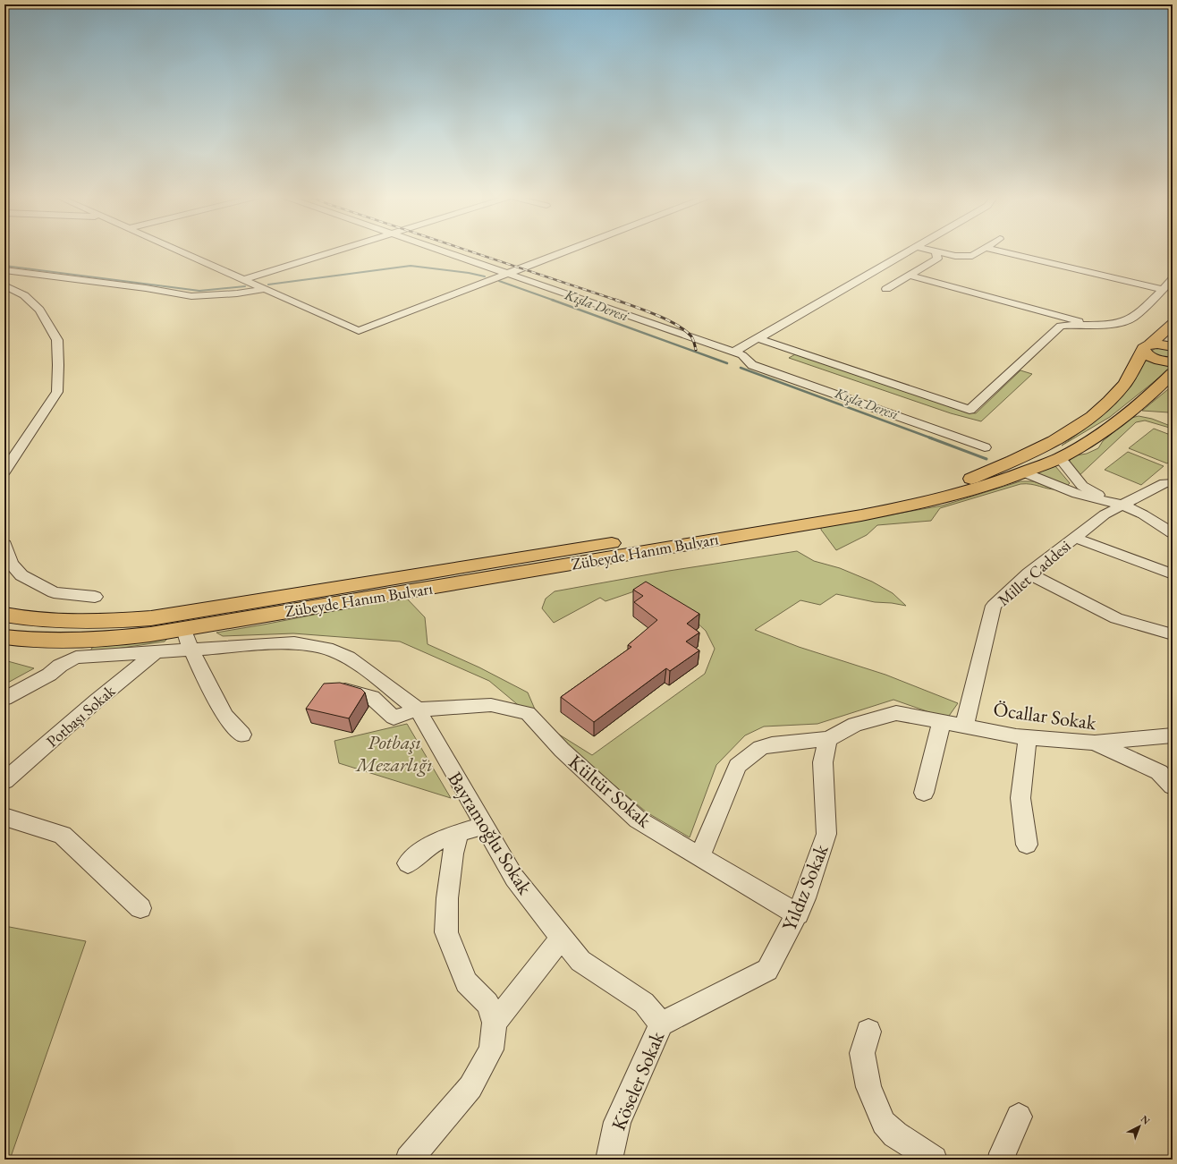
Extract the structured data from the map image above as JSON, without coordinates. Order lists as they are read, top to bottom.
{
  "streets": {
    "highway": ["Zübeyde Hanım Bulvarı"],
    "street": [
      "Millet Caddesi",
      "Potbaşı Sokak",
      "Öcallar Sokak",
      "Kültür Sokak",
      "Bayramoğlu Sokak",
      "Yıldız Sokak",
      "Köseler Sokak"
    ]
  },
  "crossings": [
    ["Zübeyde Hanım Bulvarı", "Bayramoğlu Sokak"],
    ["Millet Caddesi", "Öcallar Sokak"],
    ["Potbaşı Sokak", "Bayramoğlu Sokak"],
    ["Kültür Sokak", "Bayramoğlu Sokak"],
    ["Kültür Sokak", "Yıldız Sokak"],
    ["Bayramoğlu Sokak", "Yıldız Sokak"],
    ["Bayramoğlu Sokak", "Köseler Sokak"],
    ["Yıldız Sokak", "Köseler Sokak"]
  ],
  "water": ["Kışla Deresi"],
  "parks": ["Potbaşı Mezarlığı"],
  "north": "top right"
}
